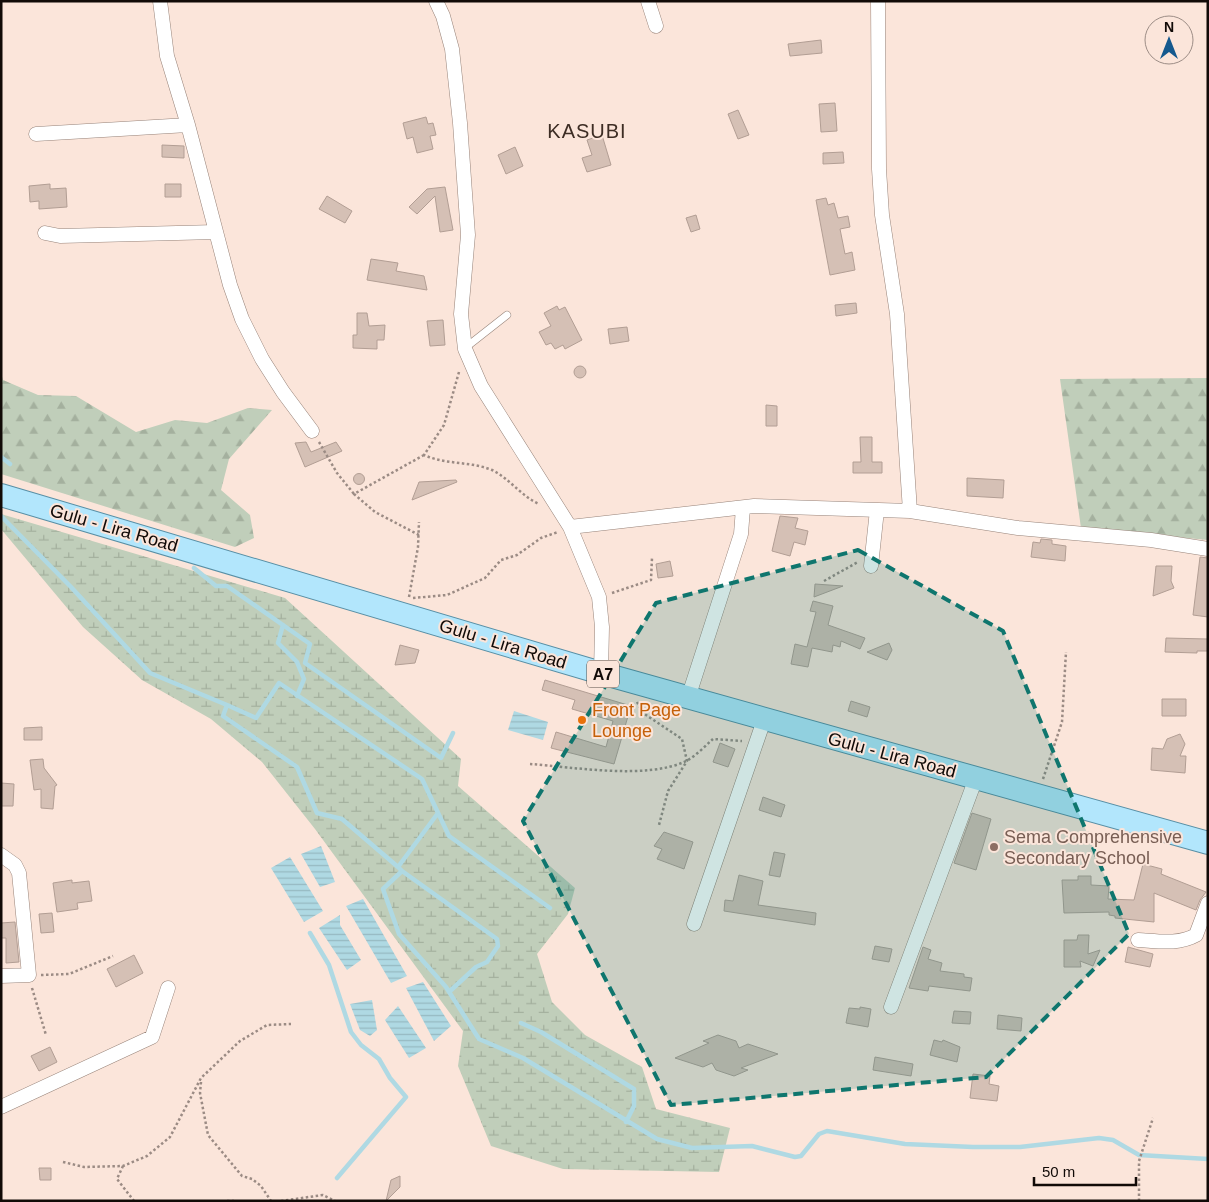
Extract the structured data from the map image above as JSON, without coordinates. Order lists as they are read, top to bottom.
{
  "streets": {
    "main road": ["Gulu - Lira Road", "A7"]
  },
  "districts": ["KASUBI"],
  "places": ["Front Page Lounge", "Sema Comprehensive Secondary School"],
  "scale_bar": "50 m",
  "north": "top"
}
